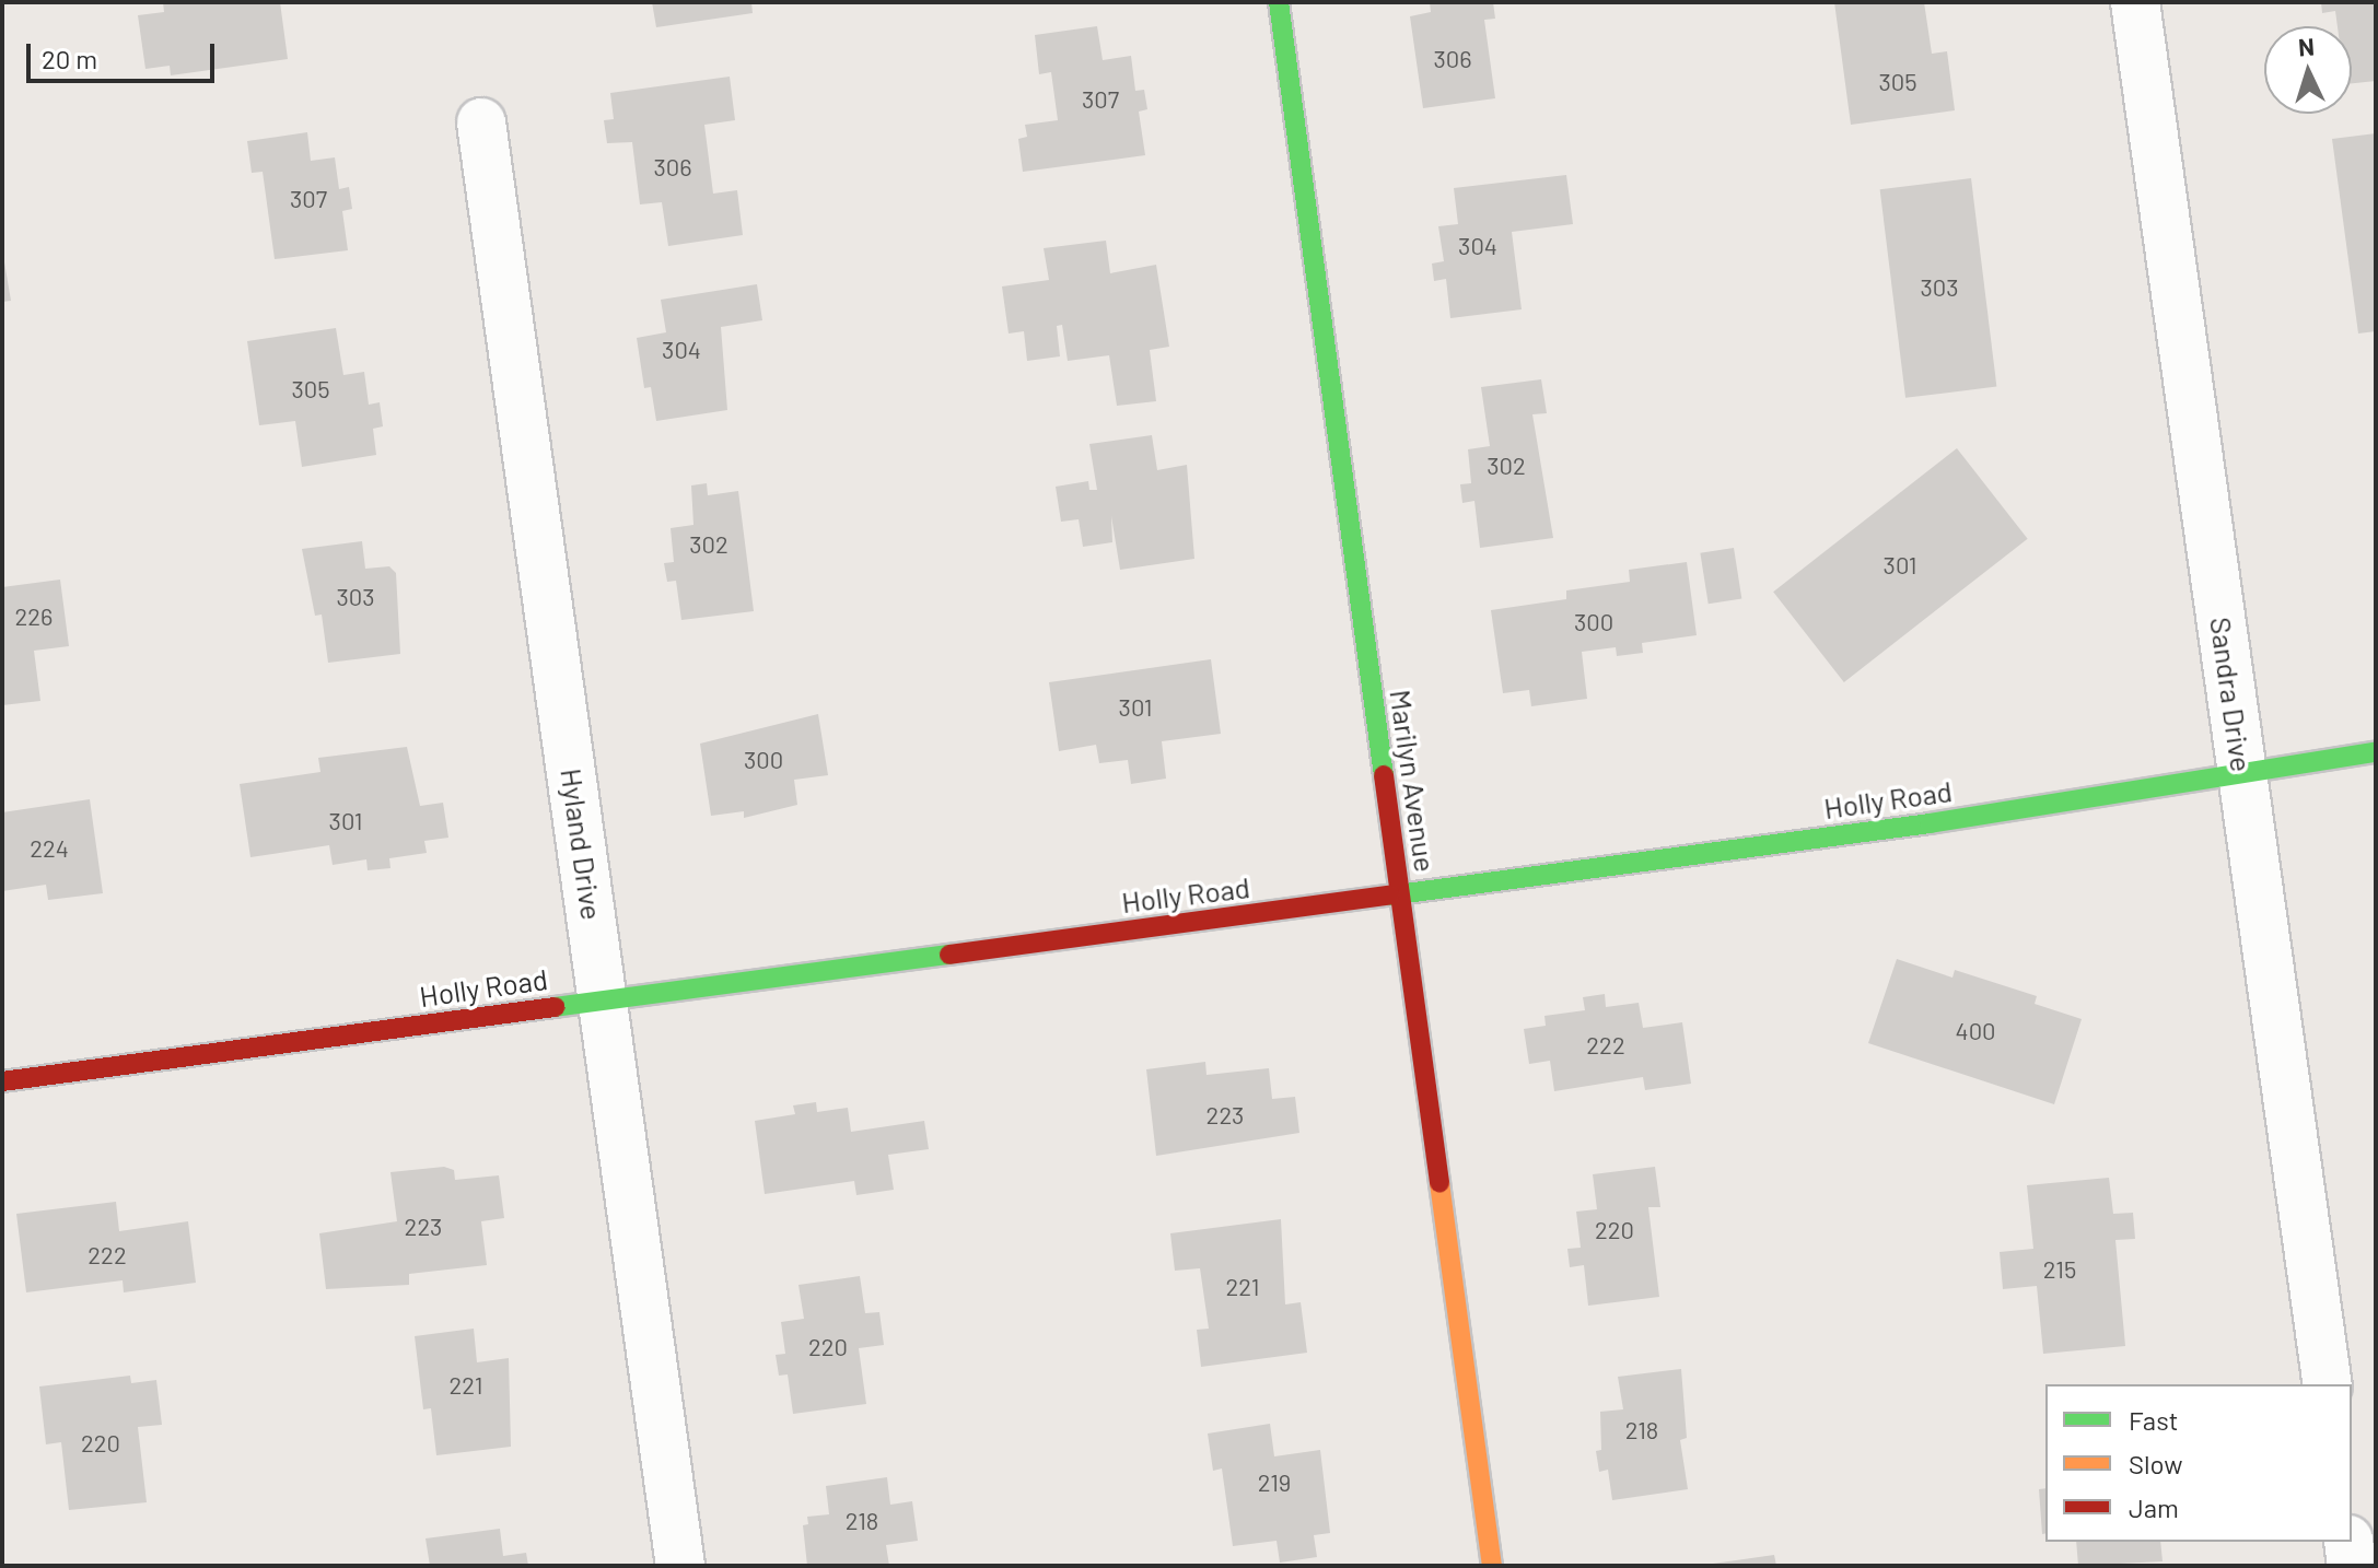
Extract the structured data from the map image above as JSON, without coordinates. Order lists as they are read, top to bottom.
{
  "streets": {
    "street": [
      "Sandra Drive",
      "Marilyn Avenue",
      "Holly Road",
      "Hyland Drive"
    ]
  },
  "crossings": [
    ["Sandra Drive", "Holly Road"],
    ["Marilyn Avenue", "Holly Road"],
    ["Holly Road", "Hyland Drive"]
  ],
  "house_numbers": [
    "306",
    "305",
    "307",
    "306",
    "307",
    "304",
    "303",
    "304",
    "305",
    "302",
    "302",
    "301",
    "303",
    "226",
    "300",
    "301",
    "300",
    "301",
    "224",
    "400",
    "222",
    "223",
    "223",
    "220",
    "222",
    "215",
    "221",
    "220",
    "221",
    "218",
    "220",
    "219",
    "218"
  ],
  "legend": ["Fast", "Slow", "Jam"],
  "scale_bar": "20 m",
  "north": "top"
}
